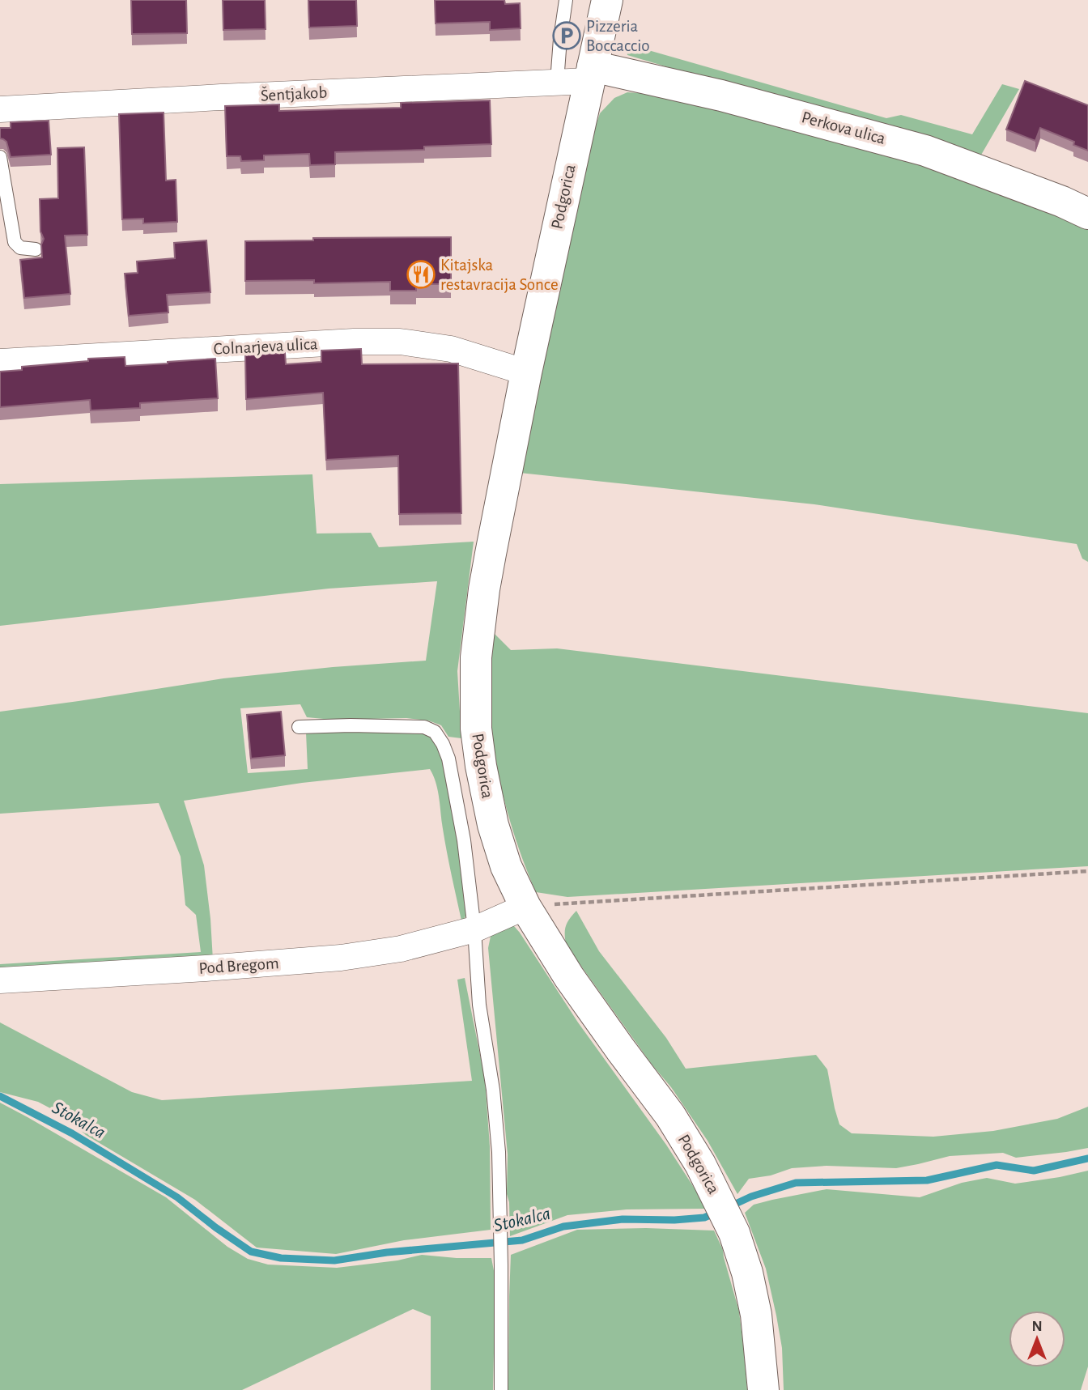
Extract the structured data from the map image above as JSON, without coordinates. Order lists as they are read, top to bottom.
{
  "streets": {
    "main road": ["Perkova ulica", "Podgorica"],
    "street": ["Šentjakob", "Colnarjeva ulica", "Pod Bregom"]
  },
  "crossings": [
    ["Šentjakob", "Perkova ulica"],
    ["Šentjakob", "Podgorica"],
    ["Perkova ulica", "Podgorica"],
    ["Podgorica", "Colnarjeva ulica"],
    ["Podgorica", "Pod Bregom"]
  ],
  "water": ["Stokalca"],
  "places": {
    "parking": ["Pizzeria Boccaccio"],
    "restaurant": ["Kitajska restavracija Sonce"]
  },
  "north": "top"
}
